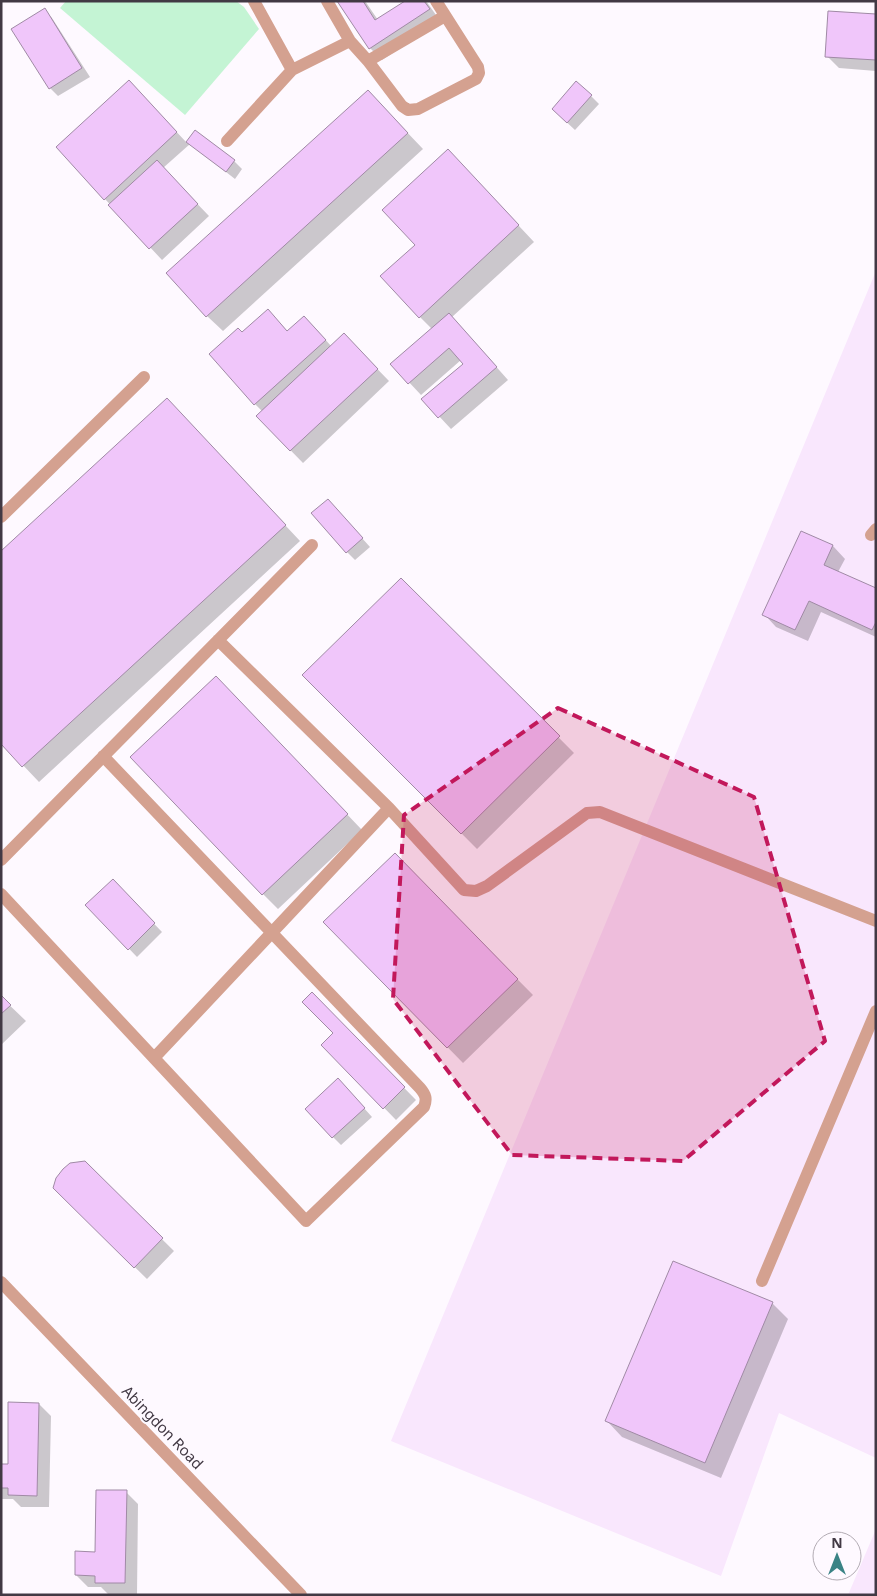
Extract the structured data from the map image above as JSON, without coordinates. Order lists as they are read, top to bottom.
{
  "streets": {
    "street": ["Abingdon Road"]
  },
  "north": "top"
}
